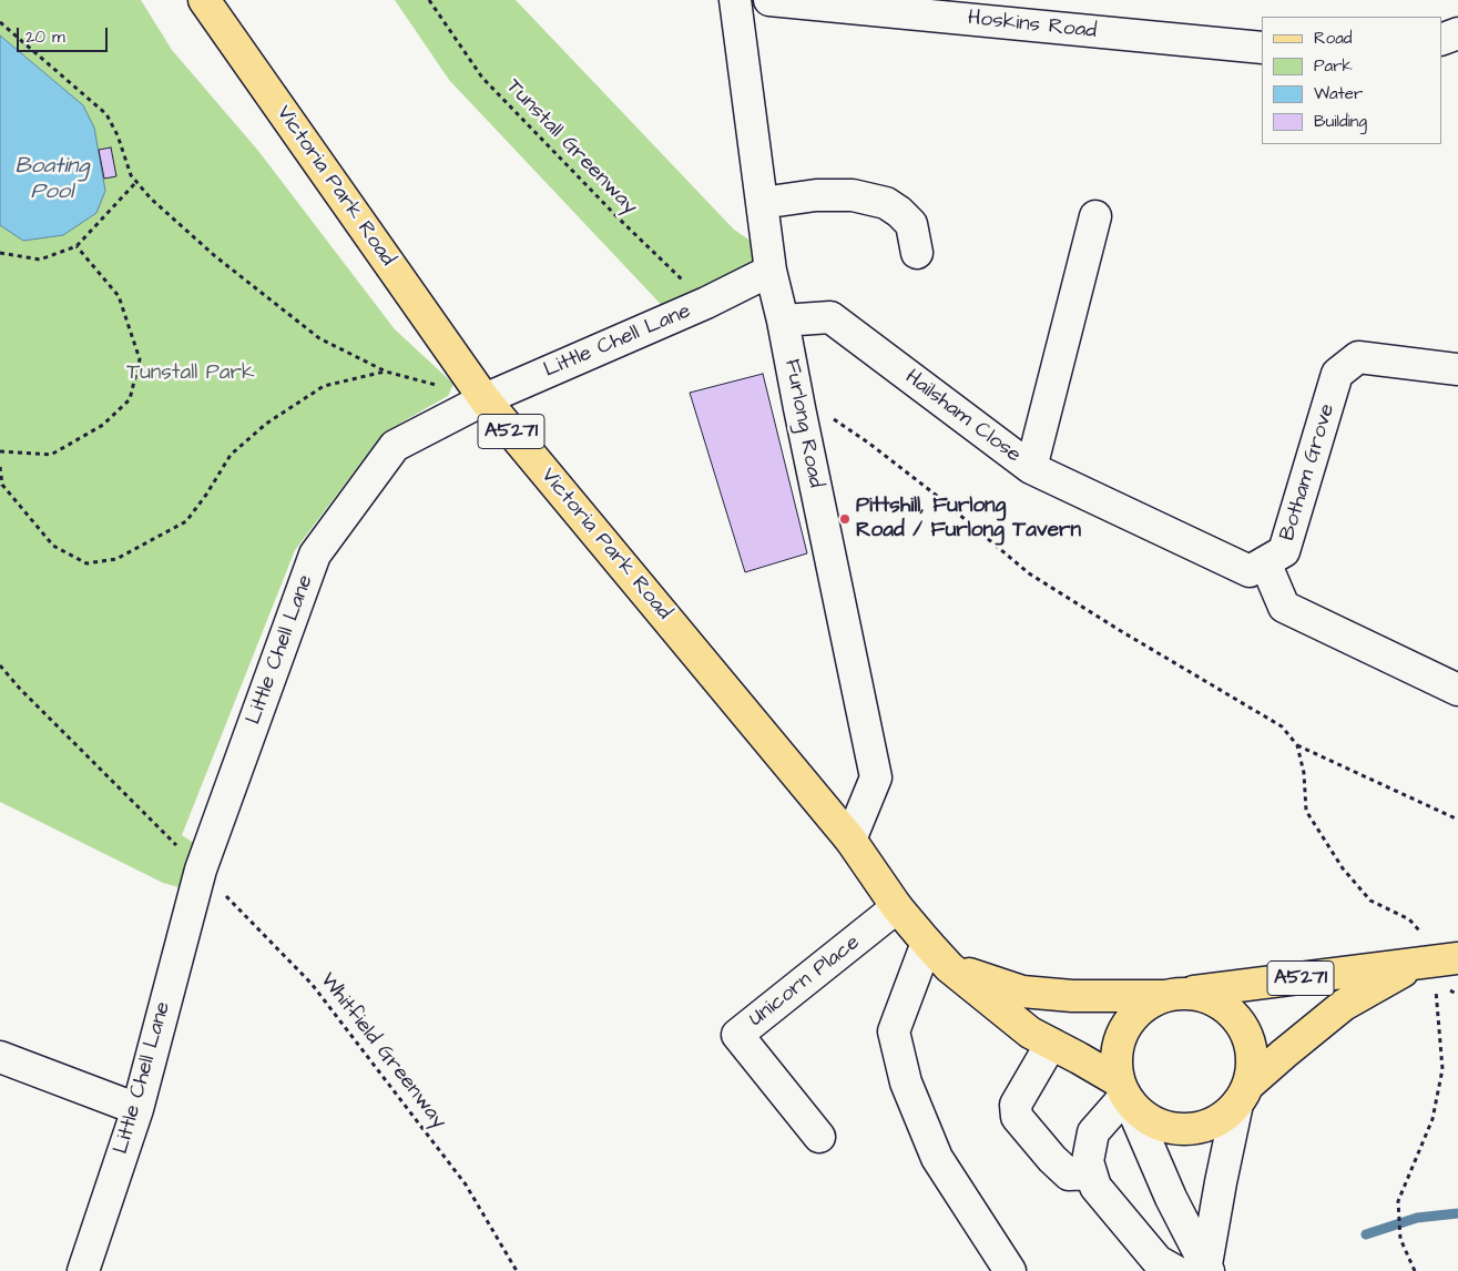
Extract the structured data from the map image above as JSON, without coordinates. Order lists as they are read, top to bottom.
{
  "streets": {
    "main road": ["Victoria Park Road", "A5271"],
    "street": [
      "Hoskins Road",
      "Little Chell Lane",
      "Hailsham Close",
      "Furlong Road",
      "Botham Grove",
      "Unicorn Place"
    ],
    "path": ["Tunstall Greenway", "Whitfield Greenway"]
  },
  "crossings": [
    ["Tunstall Greenway", "Little Chell Lane"],
    ["Victoria Park Road", "Little Chell Lane"],
    ["Victoria Park Road", "Furlong Road"],
    ["Victoria Park Road", "A5271"],
    ["Victoria Park Road", "Unicorn Place"],
    ["Little Chell Lane", "Furlong Road"],
    ["Little Chell Lane", "Whitfield Greenway"],
    ["Hailsham Close", "Furlong Road"],
    ["Hailsham Close", "Botham Grove"]
  ],
  "water": ["Boating Pool"],
  "parks": ["Tunstall Park"],
  "places": ["Pittshill, Furlong Road / Furlong Tavern"],
  "legend": [
    "Road",
    "Park",
    "Water",
    "Building"
  ],
  "scale_bar": "20 m"
}
